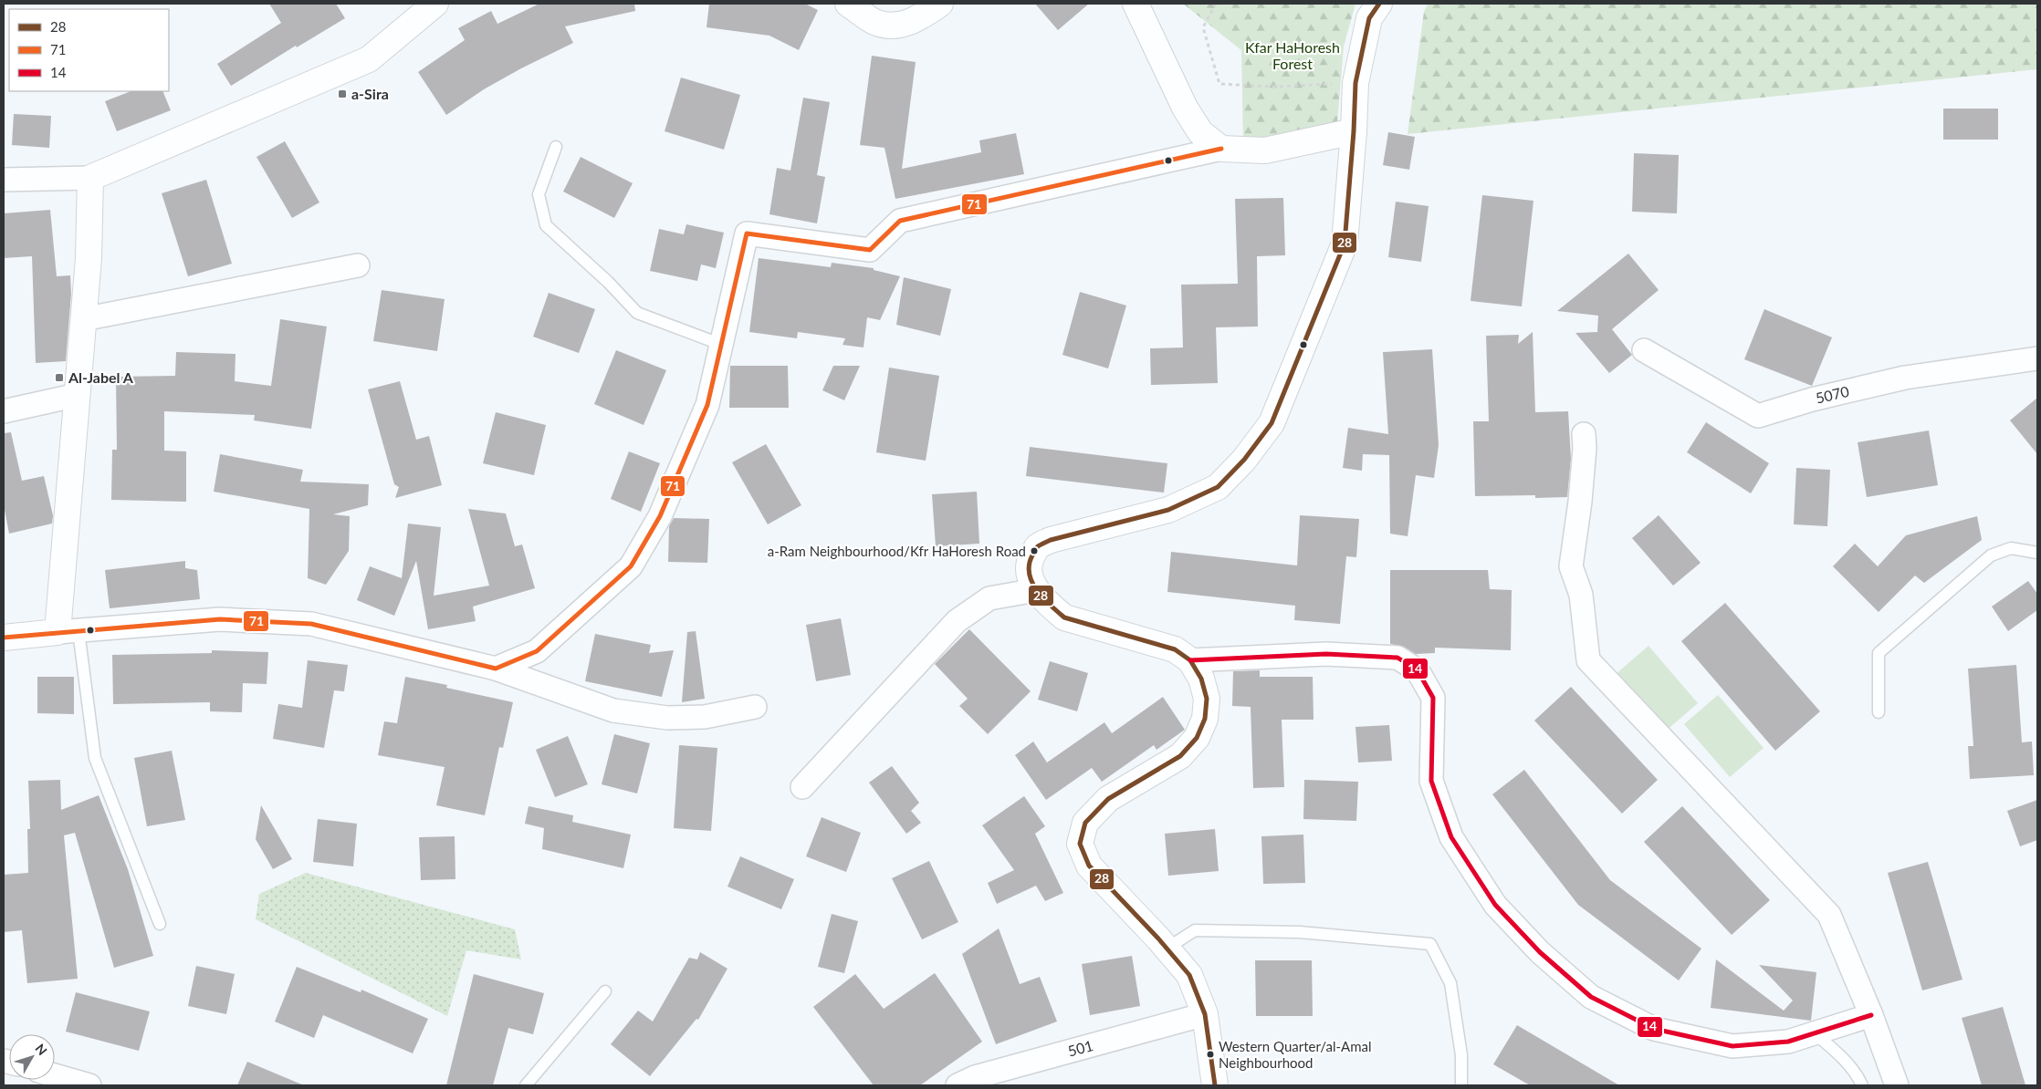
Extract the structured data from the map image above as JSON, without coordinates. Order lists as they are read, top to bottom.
{
  "streets": {
    "street": ["5070", "501"]
  },
  "parks": ["Kfar HaHoresh Forest"],
  "places": {
    "transit": ["a-Sira", "Al-Jabel A"],
    "other": ["a-Ram Neighbourhood/Kfr HaHoresh Road", "Western Quarter/al-Amal Neighbourhood"]
  },
  "lines": ["transit line 28", "transit line 71", "transit line 14"],
  "legend": ["28", "71", "14"],
  "north": "top right"
}
